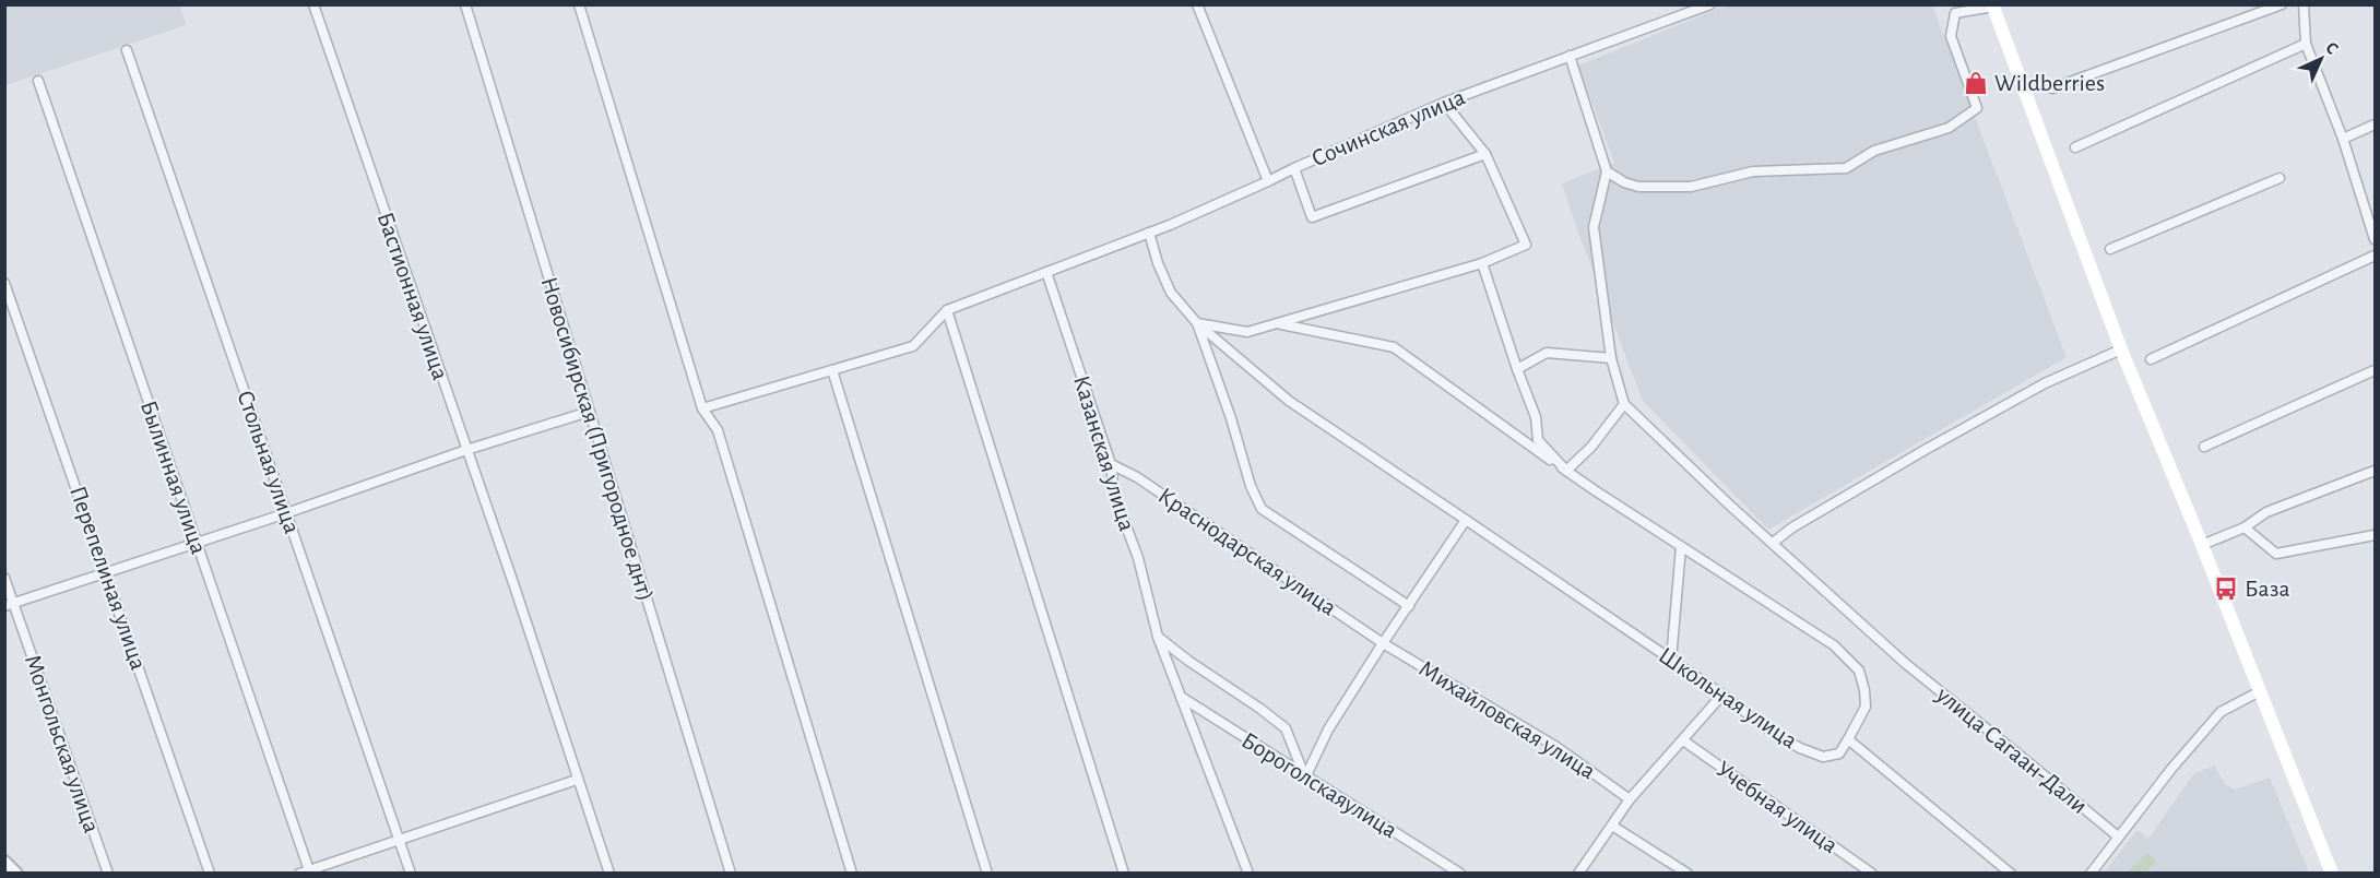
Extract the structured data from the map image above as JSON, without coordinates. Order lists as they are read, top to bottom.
{
  "streets": {
    "street": [
      "Сочинская улица",
      "Бастионная улица",
      "Новосибирская (Пригородное днт)",
      "Казанская улица",
      "Стольная улица",
      "Былинная улица",
      "Краснодарская улица",
      "Перепелиная улица",
      "Школьная улица",
      "Михайловская улица",
      "Монгольская улица",
      "улица Сагаан-Дали",
      "Бороголскаяулица",
      "Учебная улица"
    ]
  },
  "crossings": [
    ["Казанская улица", "Краснодарская улица"],
    ["Казанская улица", "Бороголскаяулица"],
    ["Краснодарская улица", "Михайловская улица"]
  ],
  "places": {
    "shop": ["Wildberries"],
    "bus stop": ["База"]
  },
  "north": "top right"
}
